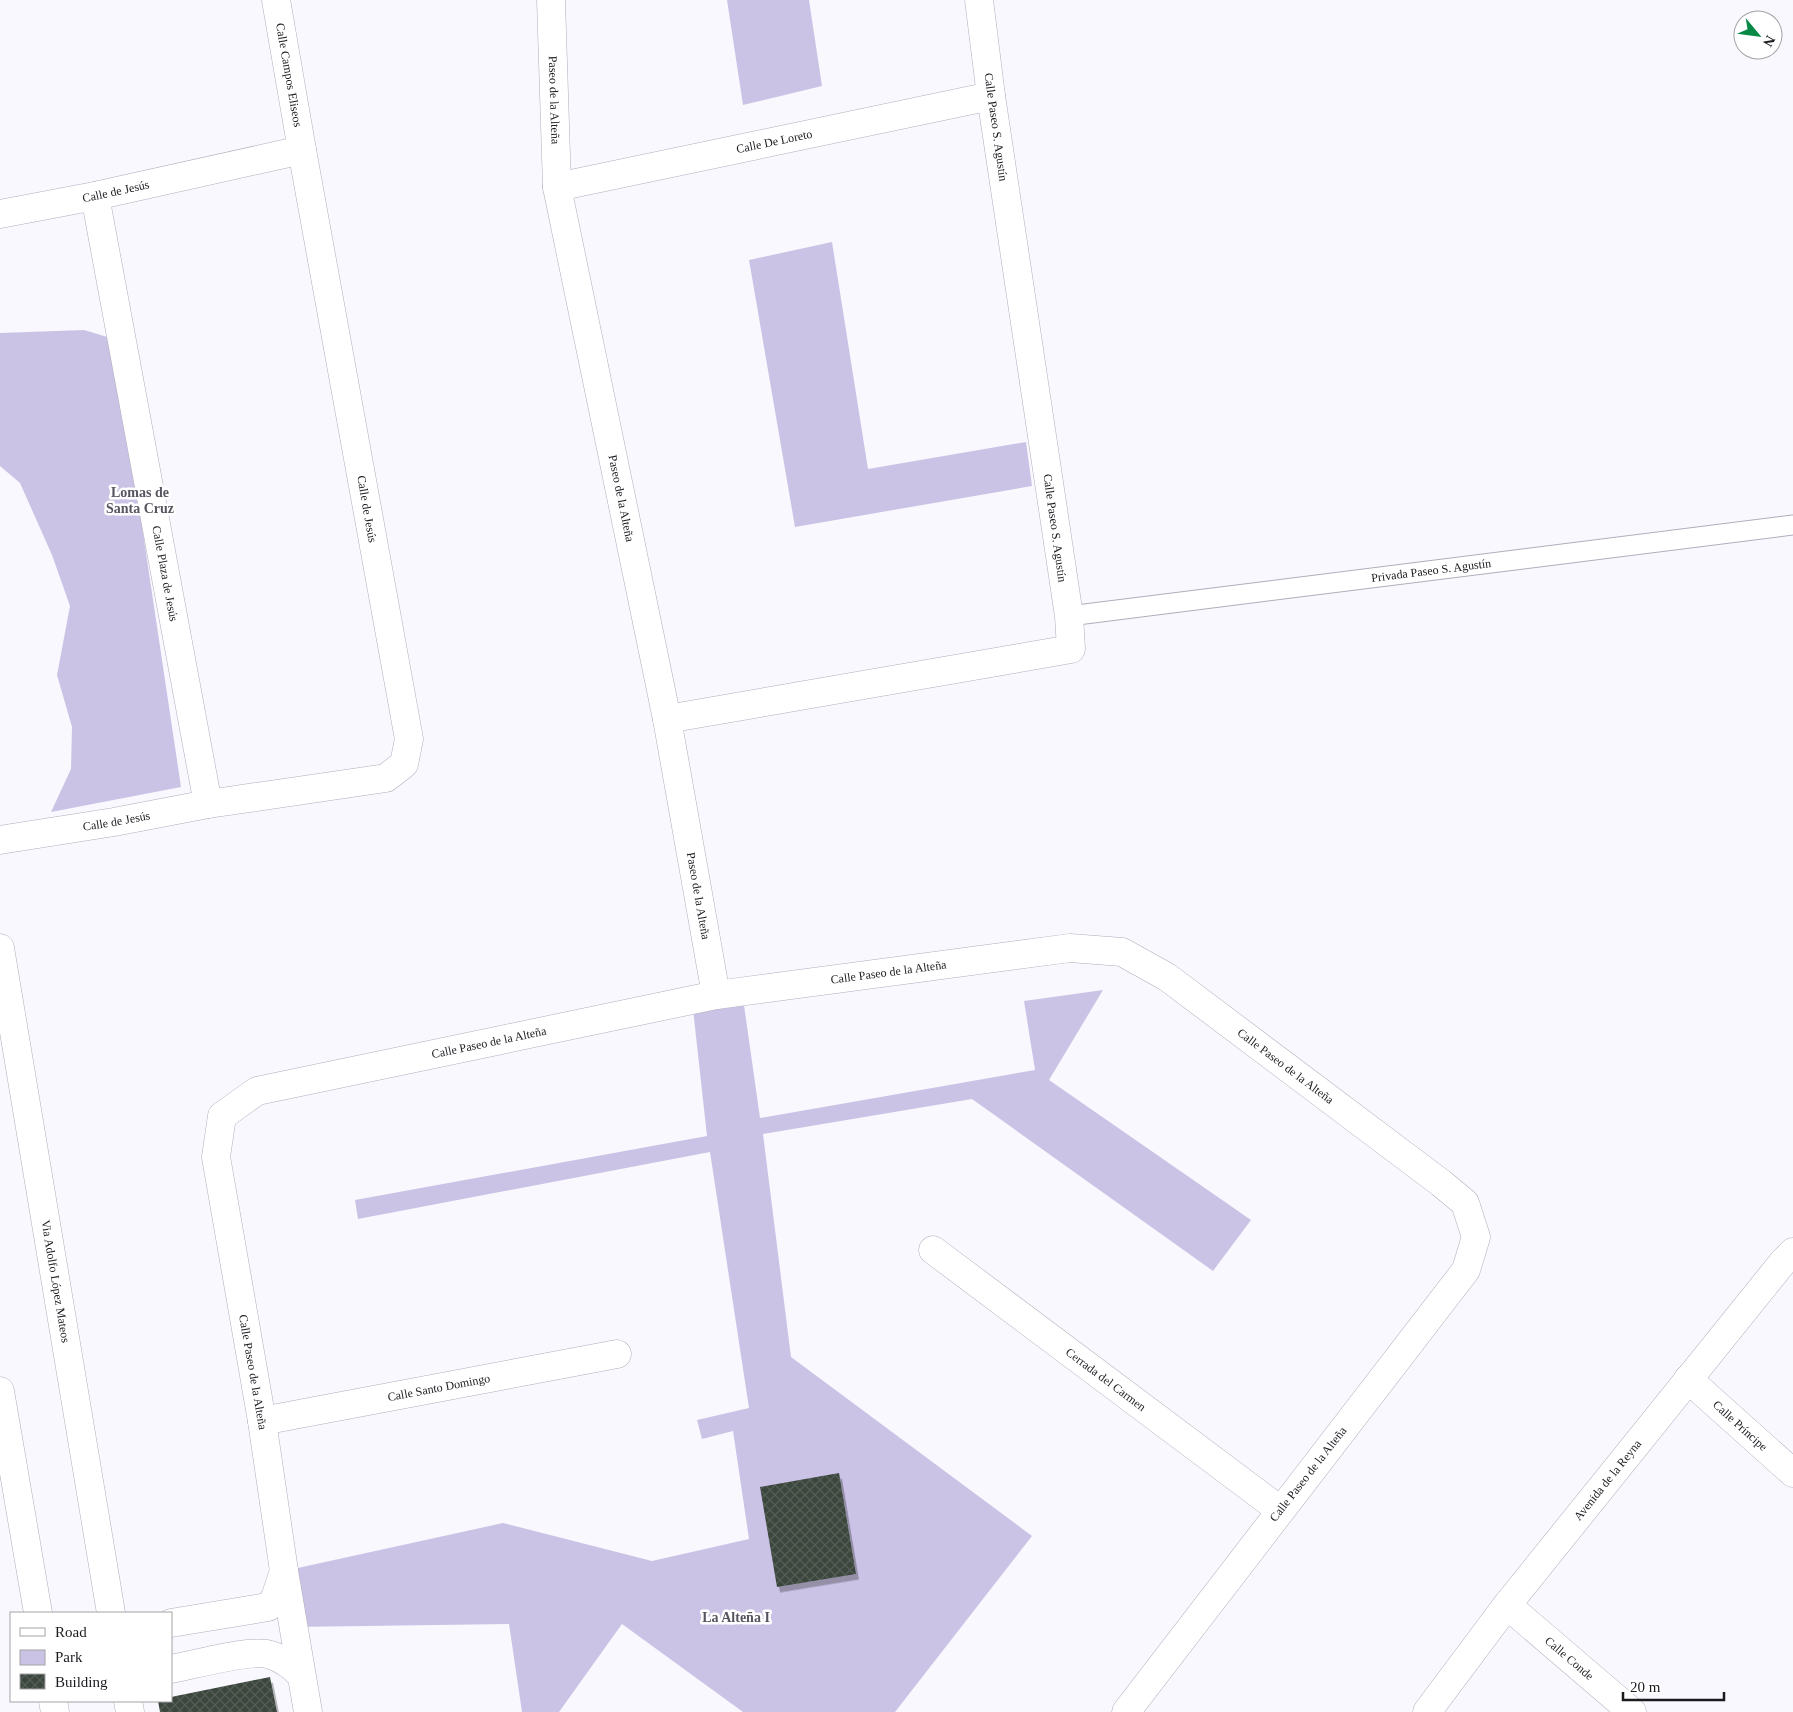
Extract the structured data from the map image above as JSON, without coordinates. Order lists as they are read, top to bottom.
{
  "streets": {
    "street": [
      "Calle Campos Eliseos",
      "Paseo de la Alteña",
      "Calle Paseo S. Agustín",
      "Calle De Loreto",
      "Calle de Jesús",
      "Calle Plaza de Jesús",
      "Calle Paseo de la Alteña",
      "Via Adolfo López Mateos",
      "Cerrada del Carmen",
      "Calle Santo Domingo",
      "Calle Príncipe",
      "Avenida de la Reyna",
      "Calle Conde"
    ],
    "lane": ["Privada Paseo S. Agustín"]
  },
  "crossings": [
    ["Calle Campos Eliseos", "Calle de Jesús"],
    ["Paseo de la Alteña", "Calle Paseo S. Agustín"],
    ["Paseo de la Alteña", "Calle De Loreto"],
    ["Paseo de la Alteña", "Calle Paseo de la Alteña"],
    ["Calle Paseo S. Agustín", "Calle De Loreto"],
    ["Calle Paseo S. Agustín", "Privada Paseo S. Agustín"],
    ["Calle de Jesús", "Calle Plaza de Jesús"],
    ["Calle Paseo de la Alteña", "Cerrada del Carmen"],
    ["Calle Paseo de la Alteña", "Calle Santo Domingo"],
    ["Calle Príncipe", "Avenida de la Reyna"],
    ["Avenida de la Reyna", "Calle Conde"]
  ],
  "districts": ["Lomas de Santa Cruz", "La Alteña I"],
  "legend": ["Road", "Park", "Building"],
  "scale_bar": "20 m",
  "north": "bottom right"
}
